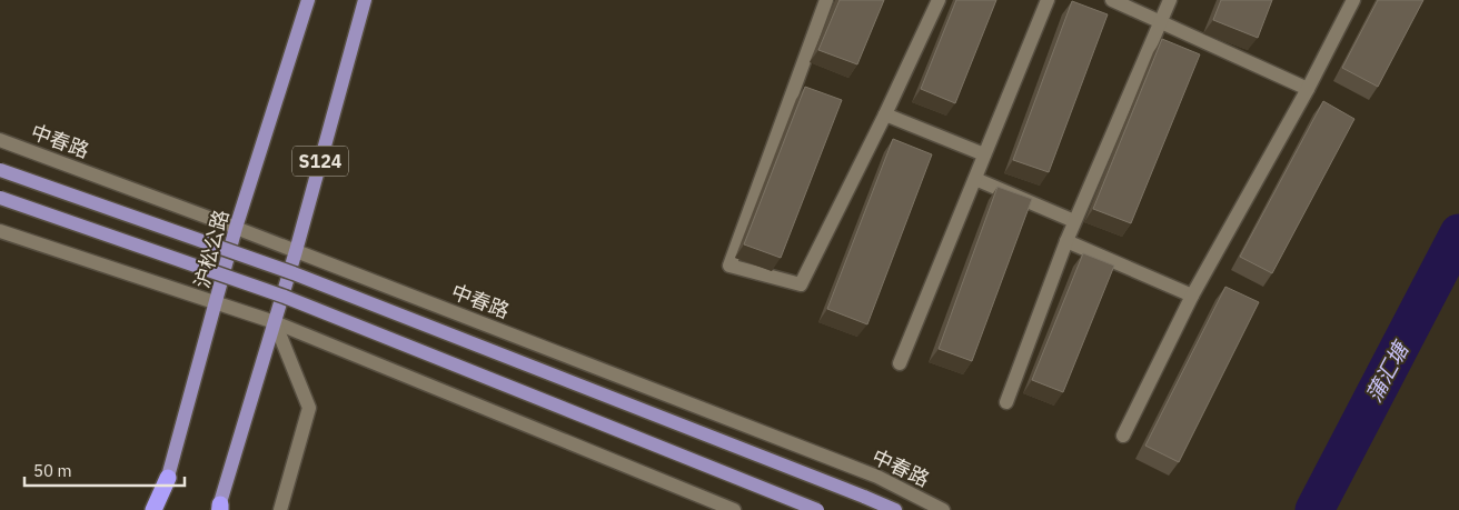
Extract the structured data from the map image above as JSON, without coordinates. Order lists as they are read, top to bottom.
{
  "streets": {
    "main road": ["中春路", "S124", "沪松公路"]
  },
  "crossings": [
    ["中春路", "S124"],
    ["中春路", "沪松公路"]
  ],
  "water": ["蒲汇塘"],
  "scale_bar": "50 m"
}
